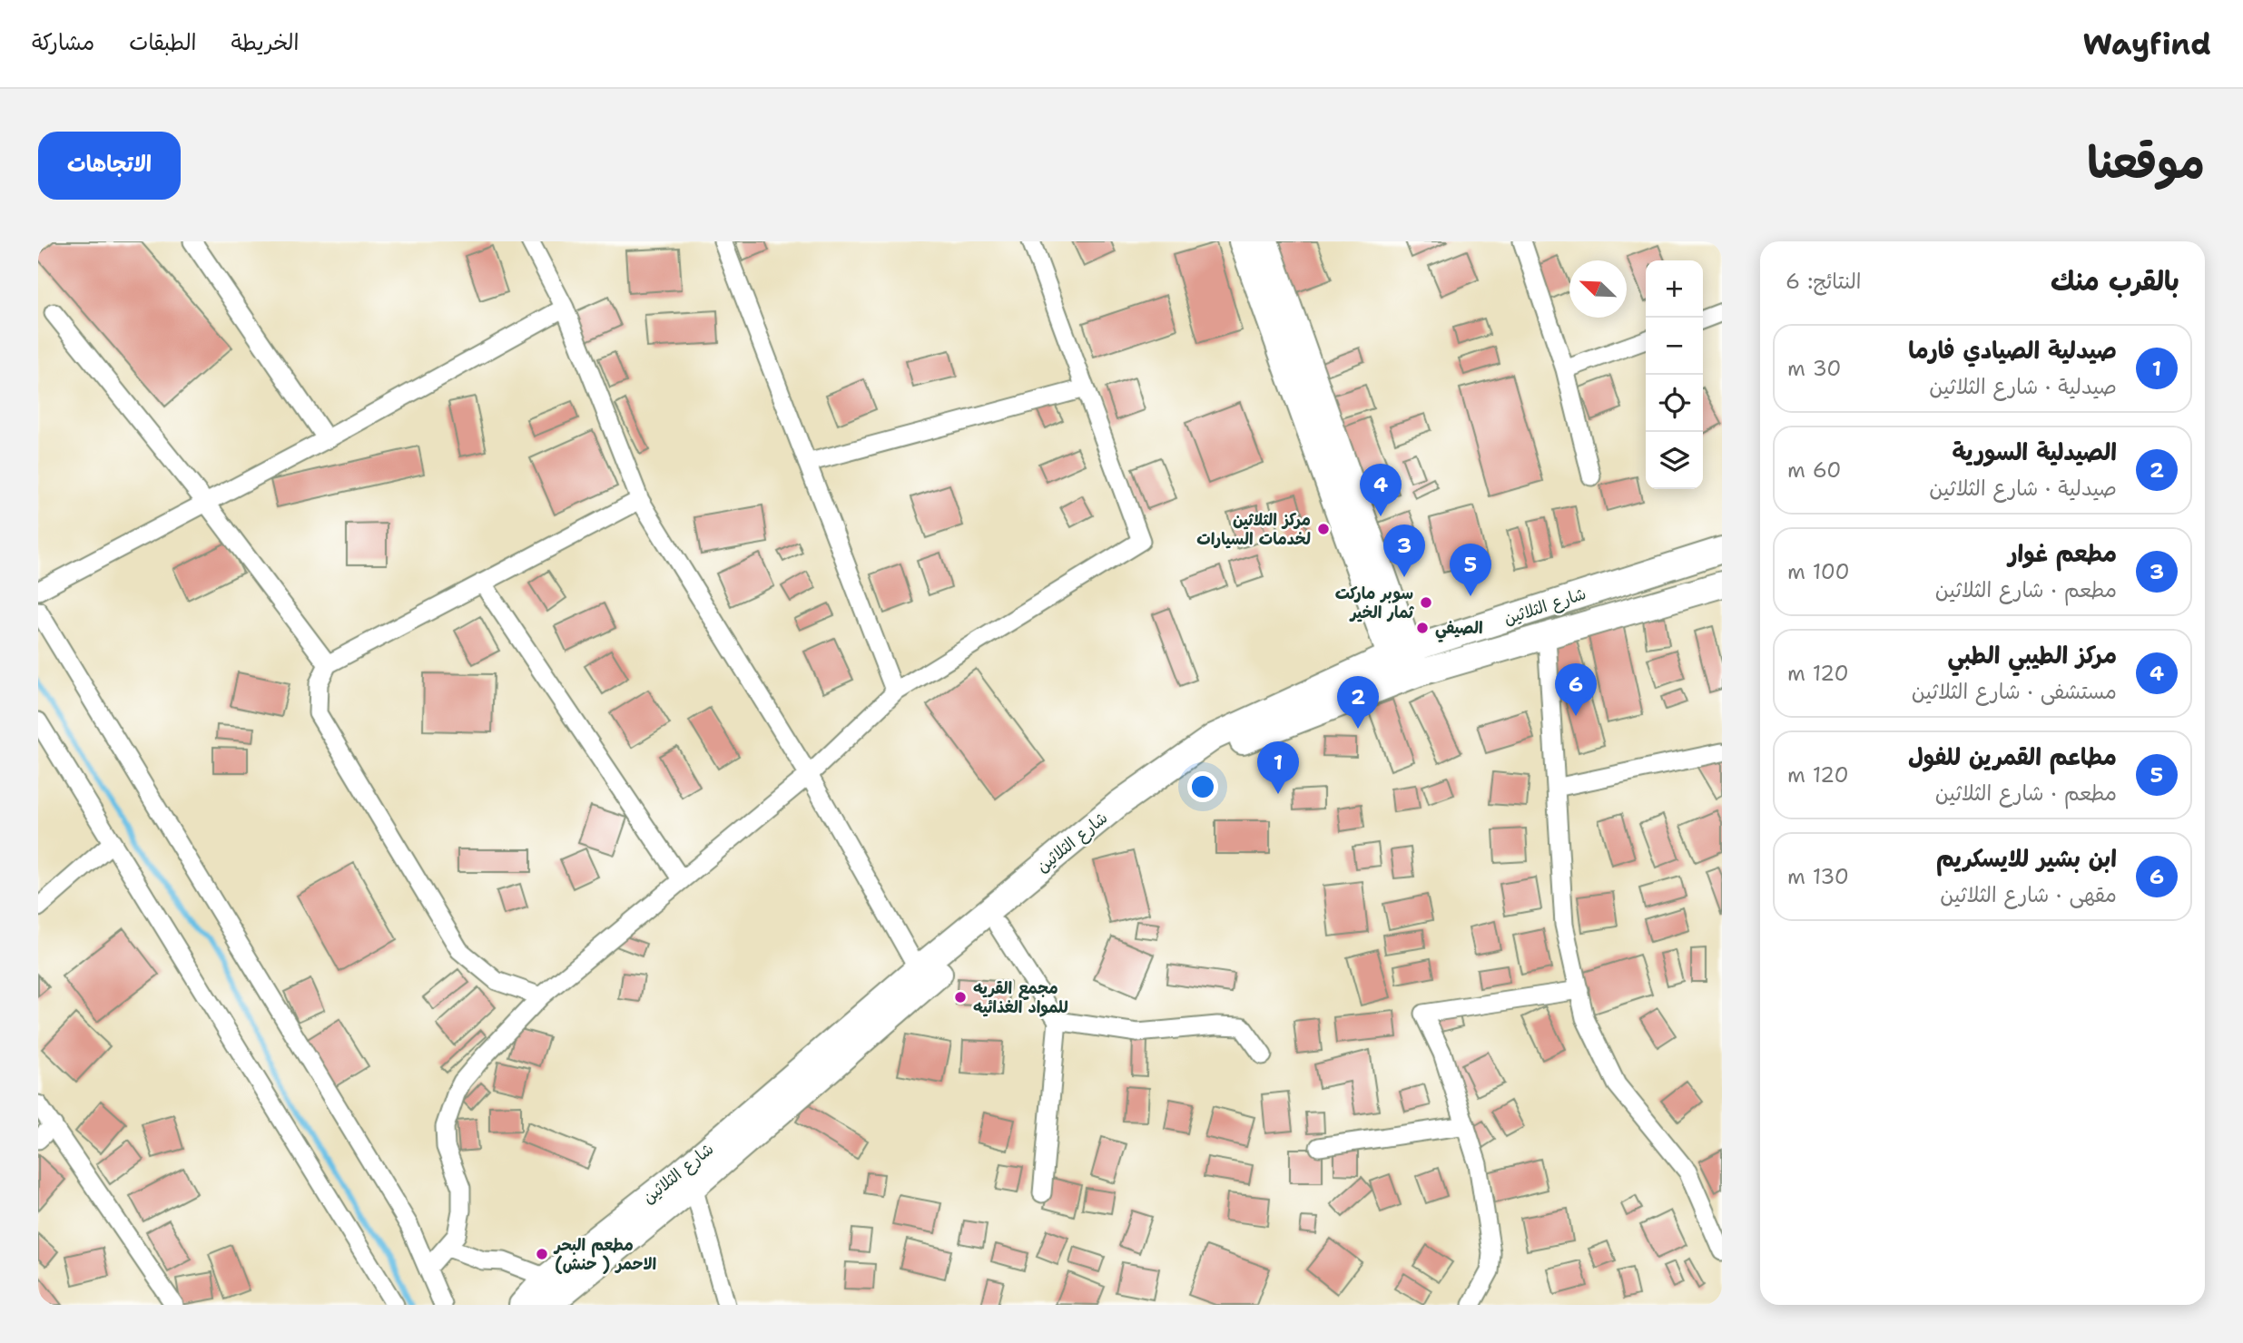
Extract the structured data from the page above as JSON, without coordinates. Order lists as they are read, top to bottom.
{
  "streets": {
    "main road": ["شارع الثلاثين"]
  },
  "places": [
    "مركز الثلاثين لخدمات السيارات",
    "سوبر ماركت ثمار الخير",
    "الصيفي",
    "مجمع القريه للمواد الغذائيه",
    "مطعم البحر الاحمر ( حنش)"
  ],
  "north": "top left",
  "page": {
    "header": "Wayfind",
    "nav": ["الخريطة", "الطبقات", "مشاركة"],
    "title": "موقعنا",
    "buttons": "الاتجاهات",
    "heading": ["بالقرب منك", "النتائج: 6"],
    "map_buttons": ["+", "−"],
    "list": [
      {
        "mark": "1",
        "name": "صيدلية الصيادي فارما",
        "note": "صيدلية · شارع الثلاثين",
        "value": "30 m"
      },
      {
        "mark": "2",
        "name": "الصيدلية السورية",
        "note": "صيدلية · شارع الثلاثين",
        "value": "60 m"
      },
      {
        "mark": "3",
        "name": "مطعم غوار",
        "note": "مطعم · شارع الثلاثين",
        "value": "100 m"
      },
      {
        "mark": "4",
        "name": "مركز الطيبي الطبي",
        "note": "مستشفى · شارع الثلاثين",
        "value": "120 m"
      },
      {
        "mark": "5",
        "name": "مطاعم القمرين للفول",
        "note": "مطعم · شارع الثلاثين",
        "value": "120 m"
      },
      {
        "mark": "6",
        "name": "ابن بشير للايسكريم",
        "note": "مقهى · شارع الثلاثين",
        "value": "130 m"
      }
    ],
    "pins": [
      "4",
      "3",
      "5",
      "6",
      "2",
      "1"
    ]
  }
}
